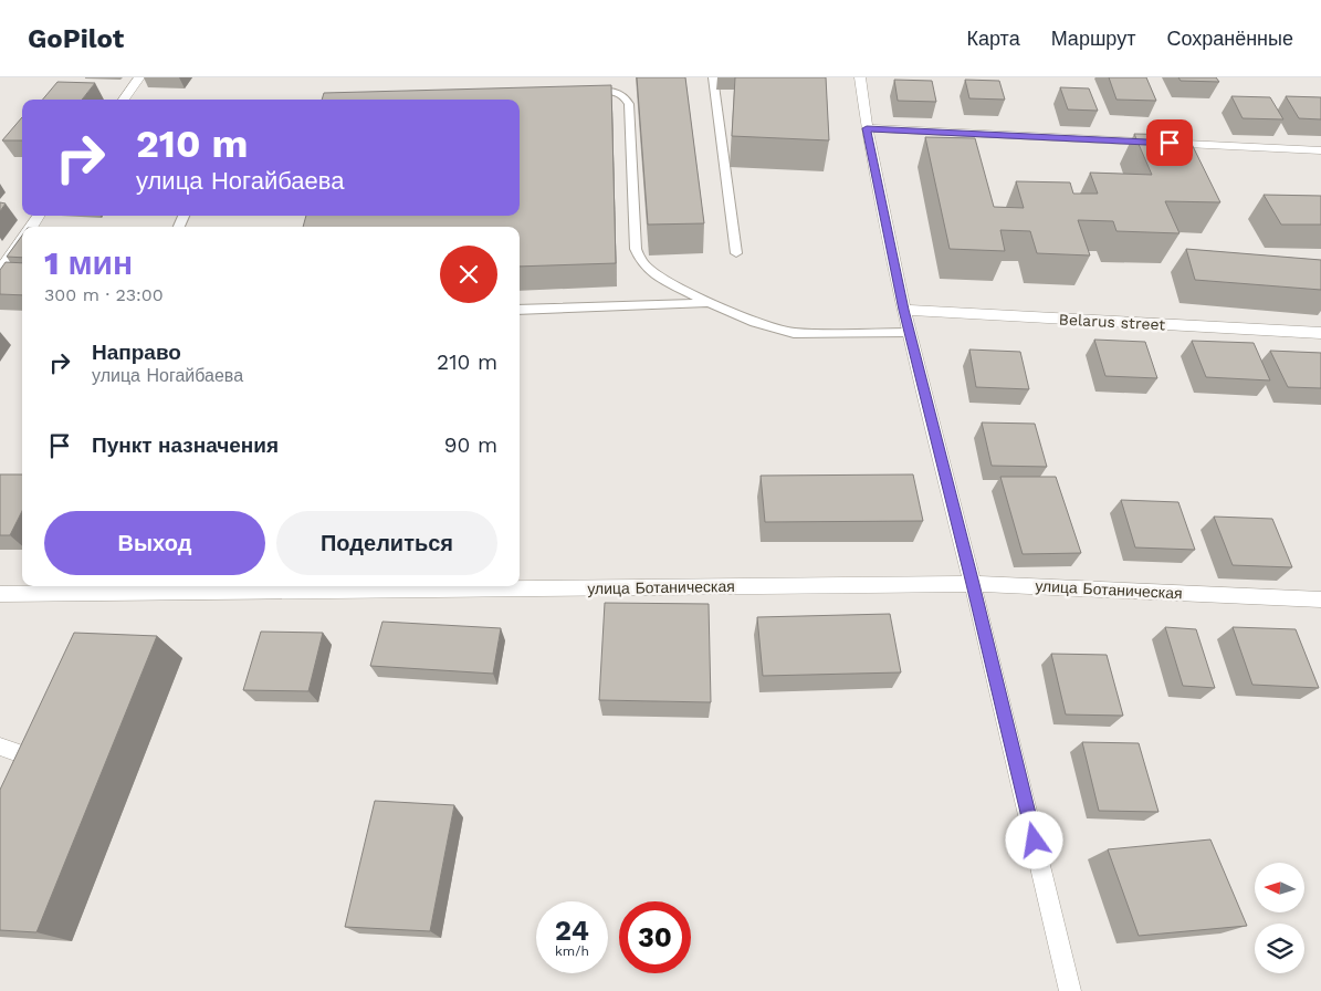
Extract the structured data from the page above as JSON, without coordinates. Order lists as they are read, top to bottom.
{
  "streets": {
    "street": ["Belarus street", "улица Ботаническая"]
  },
  "north": "left",
  "page": {
    "header": "GoPilot",
    "nav": ["Карта", "Маршрут", "Сохранённые"],
    "turn": ["210 m", "улица Ногайбаева"],
    "heading": ["1 мин", "300 m · 23:00"],
    "list": [
      {
        "name": "Направо",
        "note": "улица Ногайбаева",
        "value": "210 m"
      },
      {
        "name": "Пункт назначения",
        "value": "90 m"
      }
    ],
    "buttons": ["Выход", "Поделиться"],
    "speed": "24 km/h",
    "limit": "30"
  }
}
